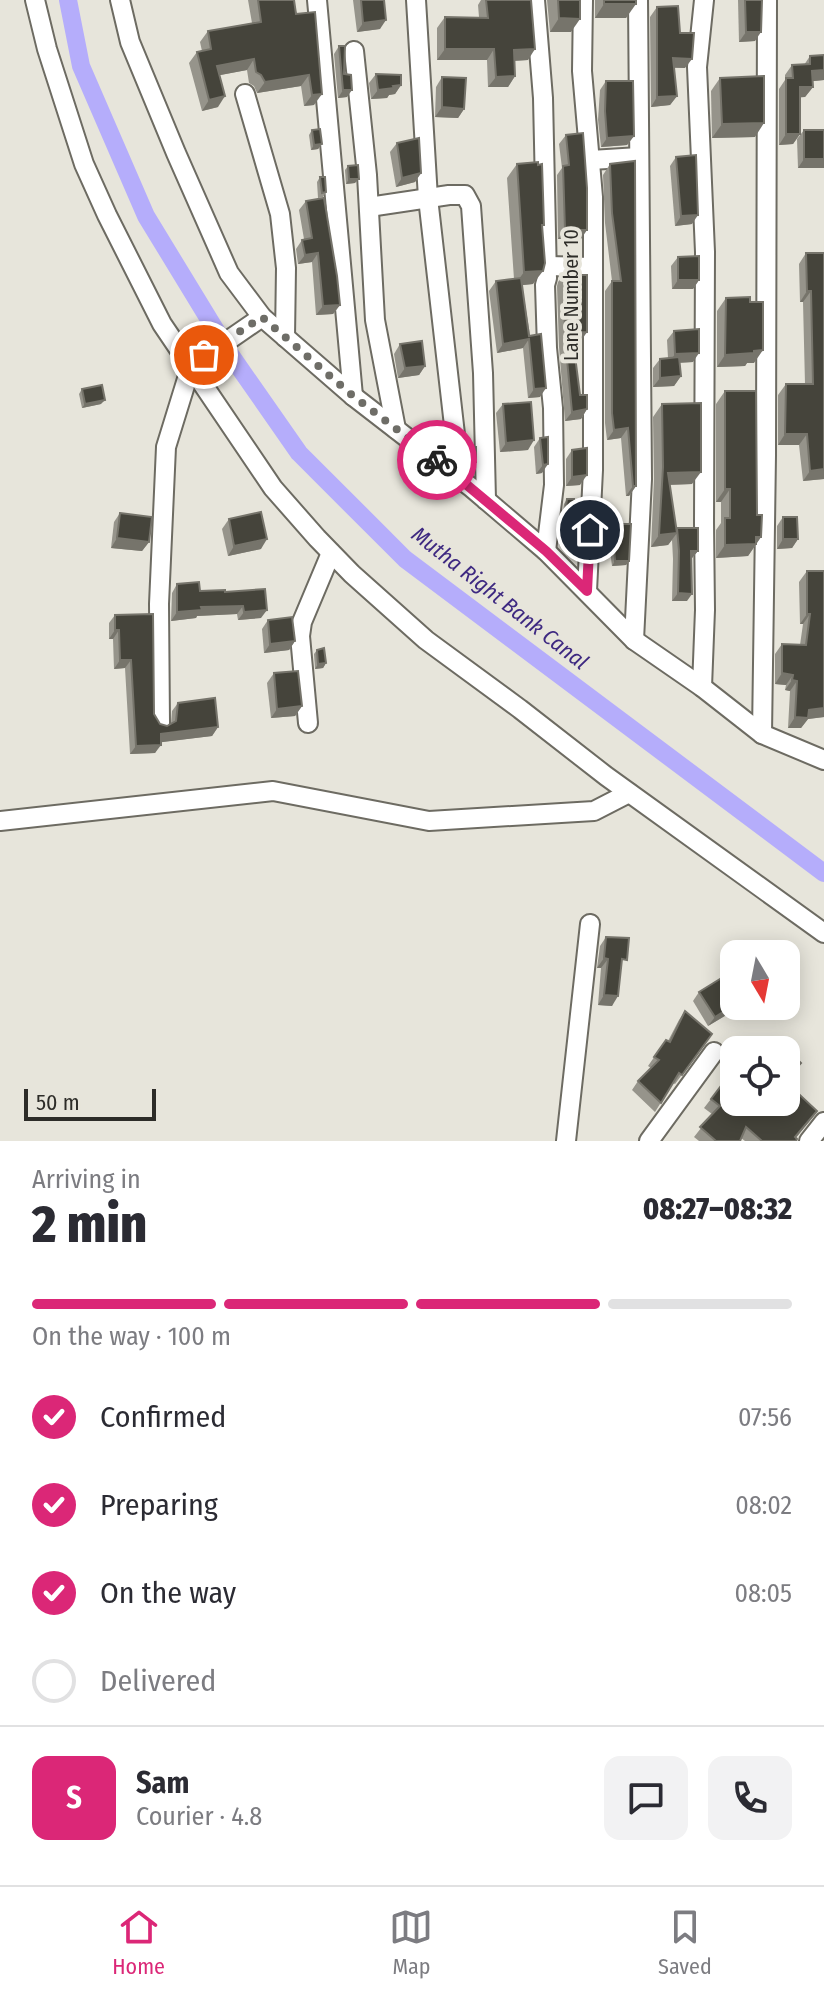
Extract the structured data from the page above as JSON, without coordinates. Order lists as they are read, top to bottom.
{
  "streets": {
    "street": ["Lane Number 10"]
  },
  "water": ["Mutha Right Bank Canal"],
  "scale_bar": "50 m",
  "north": "bottom",
  "page": {
    "scale": "50 m",
    "heading": ["2 min", "Arriving in", "08:27–08:32"],
    "panel": ["Sam", "Courier · 4.8"],
    "bar": "On the way · 100 m",
    "list": [
      ["Confirmed", "07:56"],
      ["Preparing", "08:02"],
      ["On the way", "08:05"],
      "Delivered"
    ],
    "round": "S",
    "tabs": ["Home", "Map", "Saved"]
  }
}
